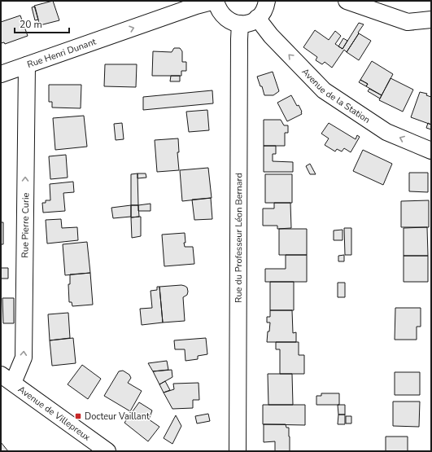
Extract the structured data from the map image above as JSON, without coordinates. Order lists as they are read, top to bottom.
{
  "streets": {
    "street": [
      "Rue Henri Dunant",
      "Avenue de la Station",
      "Rue Pierre Curie",
      "Rue du Professeur Léon Bernard",
      "Avenue de Villepreux"
    ]
  },
  "crossings": [
    ["Rue Henri Dunant", "Rue Pierre Curie"],
    ["Rue Pierre Curie", "Avenue de Villepreux"]
  ],
  "one_way": ["Rue Henri Dunant", "Avenue de la Station", "Rue Pierre Curie"],
  "places": {
    "transit": ["Docteur Vaillant"]
  },
  "scale_bar": "20 m"
}
